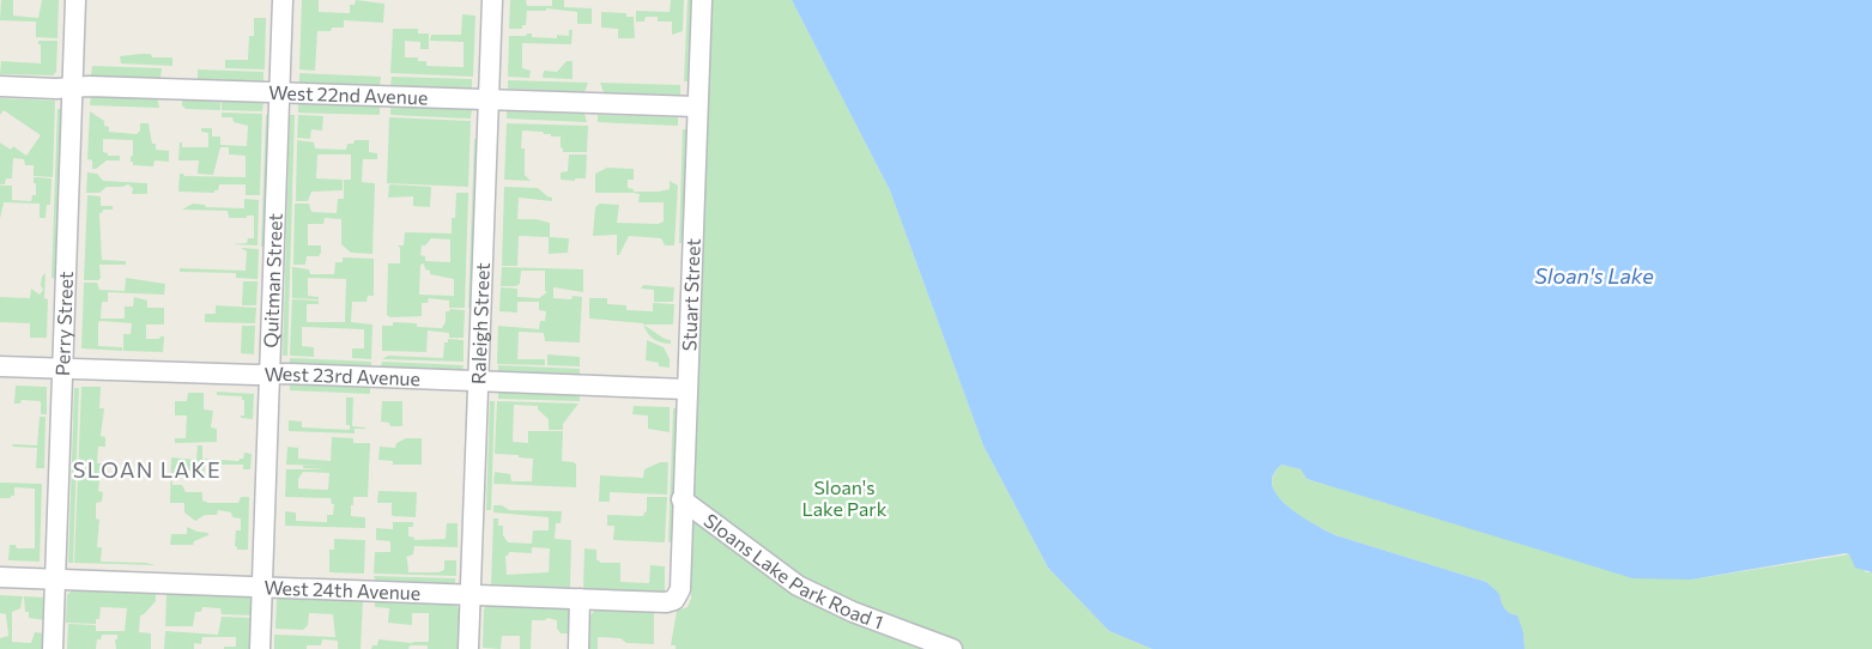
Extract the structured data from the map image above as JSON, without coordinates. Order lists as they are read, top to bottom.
{
  "streets": {
    "street": [
      "West 22nd Avenue",
      "Quitman Street",
      "Stuart Street",
      "Perry Street",
      "Raleigh Street",
      "West 23rd Avenue",
      "Sloans Lake Park Road 1",
      "West 24th Avenue"
    ]
  },
  "crossings": [
    ["West 22nd Avenue", "Quitman Street"],
    ["West 22nd Avenue", "Stuart Street"],
    ["West 22nd Avenue", "Perry Street"],
    ["West 22nd Avenue", "Raleigh Street"],
    ["Quitman Street", "West 23rd Avenue"],
    ["Quitman Street", "West 24th Avenue"],
    ["Stuart Street", "West 23rd Avenue"],
    ["Stuart Street", "Sloans Lake Park Road 1"],
    ["Stuart Street", "West 24th Avenue"],
    ["Perry Street", "West 23rd Avenue"],
    ["Perry Street", "West 24th Avenue"],
    ["Raleigh Street", "West 23rd Avenue"],
    ["Raleigh Street", "West 24th Avenue"]
  ],
  "districts": ["SLOAN LAKE"],
  "water": ["Sloan's Lake"],
  "parks": ["Sloan's Lake Park"]
}
